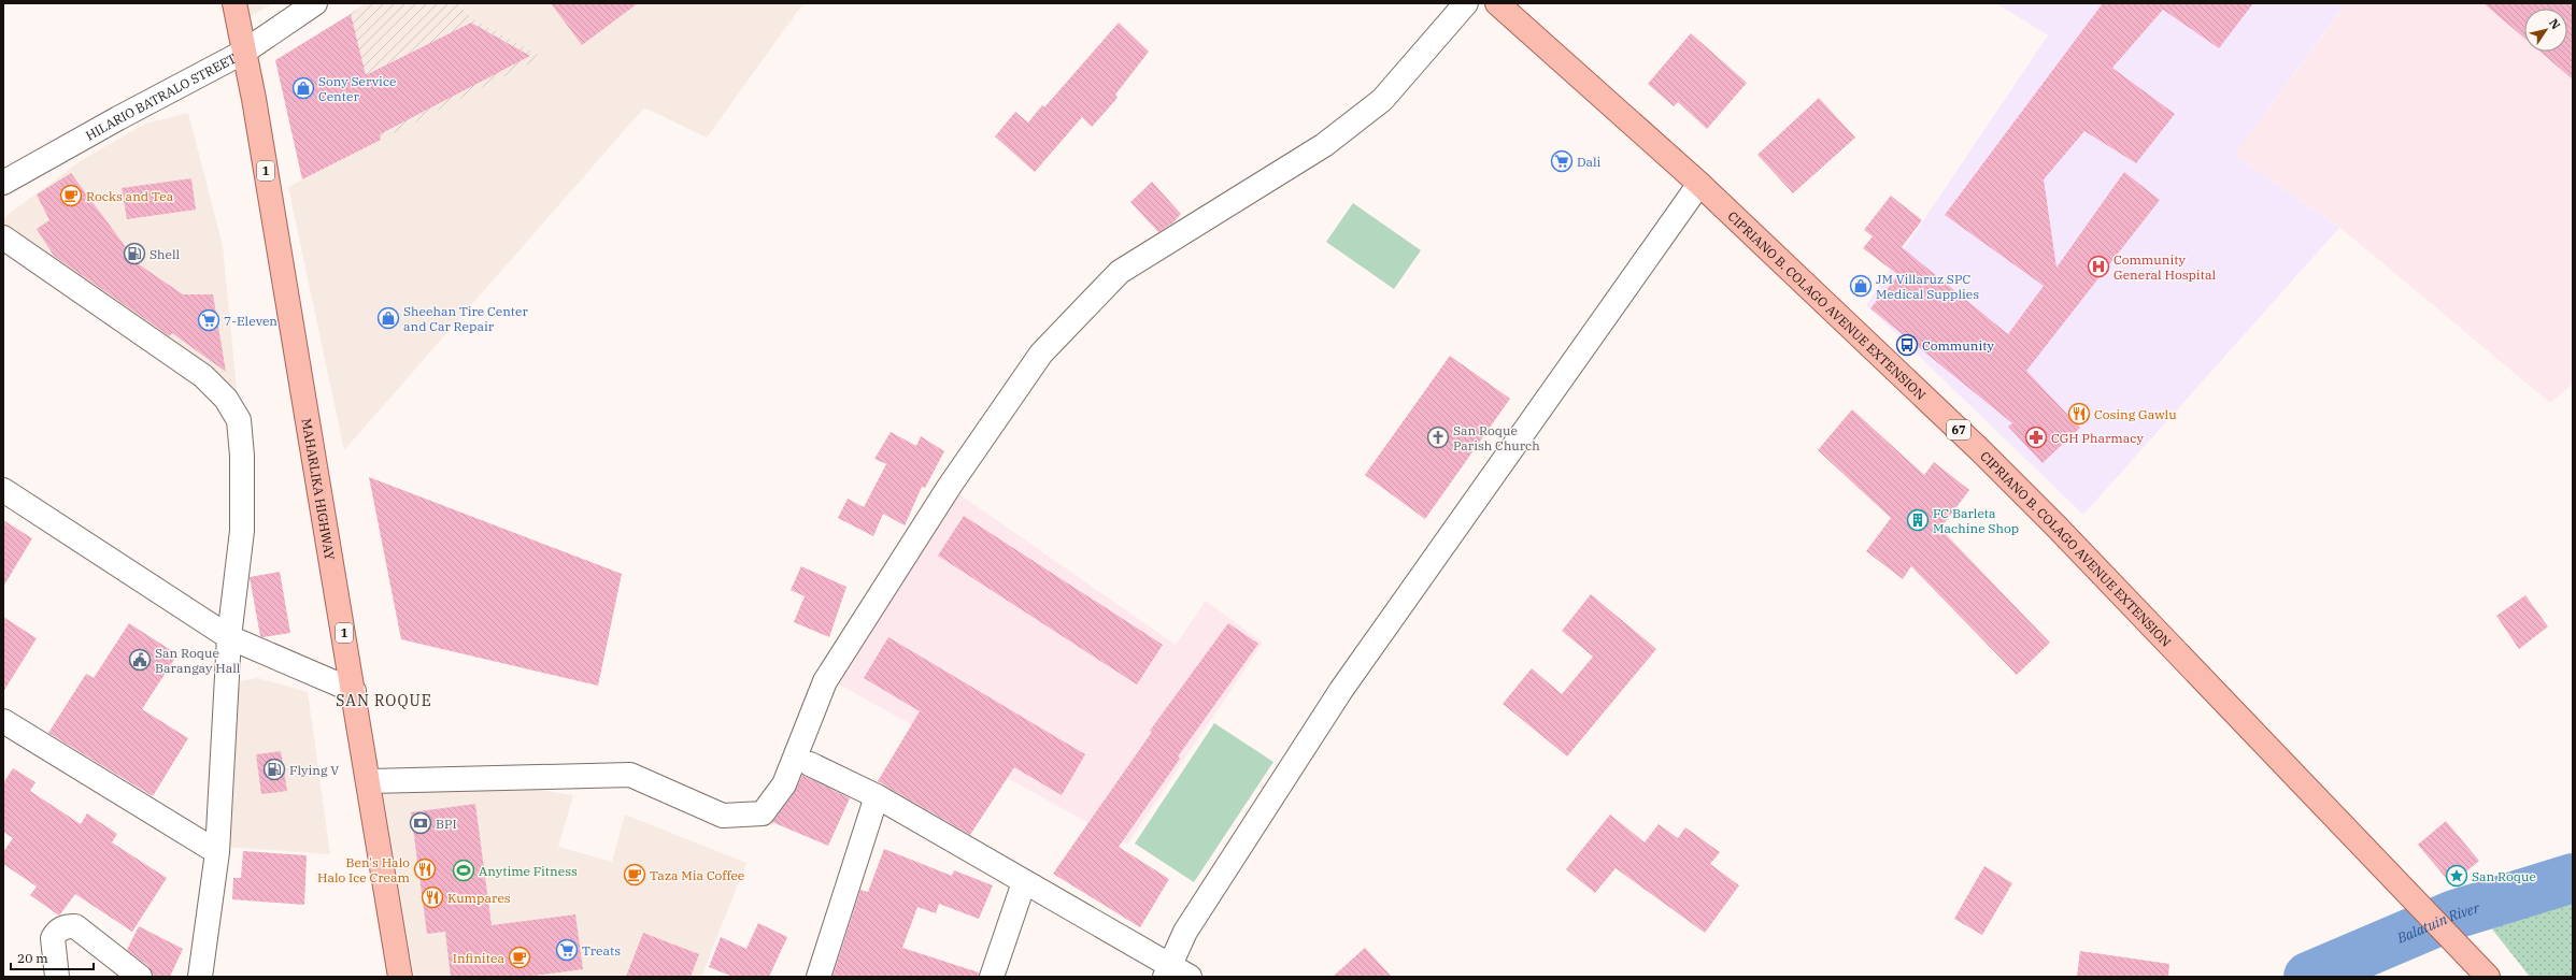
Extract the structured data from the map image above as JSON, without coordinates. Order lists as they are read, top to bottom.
{
  "streets": {
    "main road": [
      "1",
      "CIPRIANO B. COLAGO AVENUE EXTENSION",
      "67",
      "MAHARLIKA HIGHWAY"
    ],
    "street": ["HILARIO BATRALO STREET"]
  },
  "crossings": [
    ["HILARIO BATRALO STREET", "MAHARLIKA HIGHWAY"]
  ],
  "districts": ["SAN ROQUE"],
  "water": ["Balatuin River"],
  "places": {
    "shop": ["Sony Service Center", "JM Villaruz SPC Medical Supplies", "Sheehan Tire Center and Car Repair"],
    "supermarket": ["Dali", "7-Eleven", "Treats"],
    "cafe": ["Rocks and Tea", "Taza Mia Coffee", "Infinitea"],
    "fuel station": ["Shell", "Flying V"],
    "hospital": ["Community General Hospital"],
    "bus stop": ["Community"],
    "restaurant": ["Cosing Gawlu", "Ben's Halo Halo Ice Cream", "Kumpares"],
    "church": ["San Roque Parish Church"],
    "pharmacy": ["CGH Pharmacy"],
    "building": ["FC Barleta Machine Shop"],
    "public building": ["San Roque Barangay Hall"],
    "bank": ["BPI"],
    "sports": ["Anytime Fitness"],
    "place": ["San Roque"]
  },
  "scale_bar": "20 m",
  "north": "top right"
}
